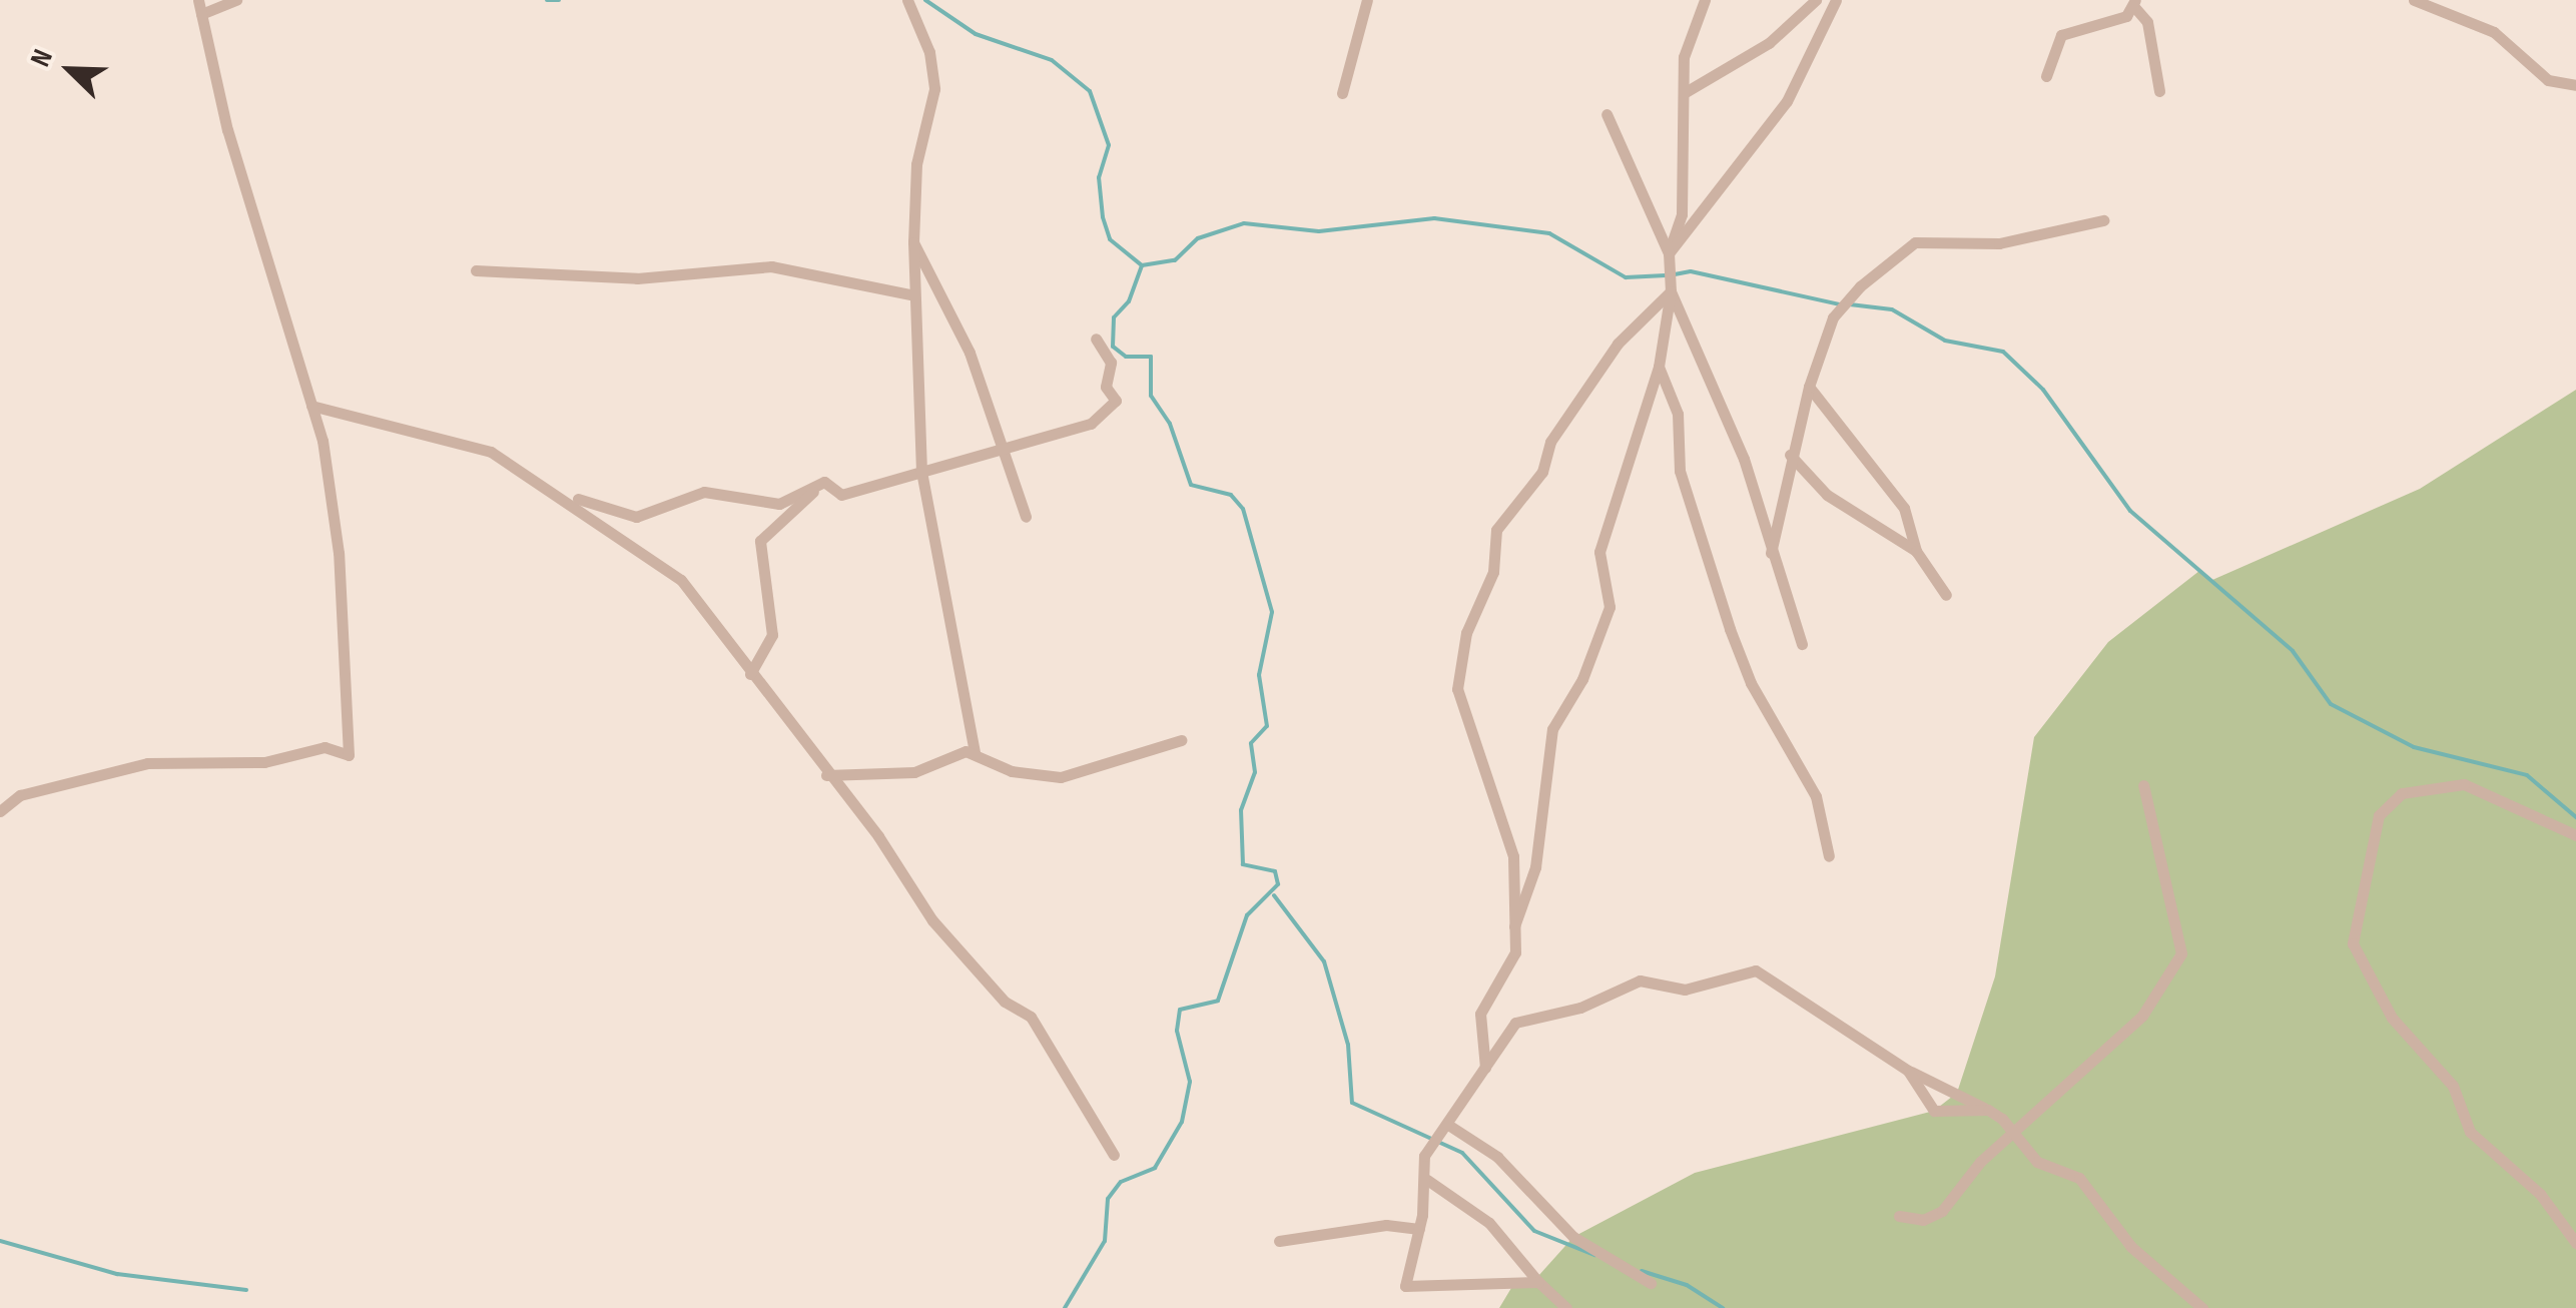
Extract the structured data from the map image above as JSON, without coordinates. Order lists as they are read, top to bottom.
{
  "north": "top left"
}
